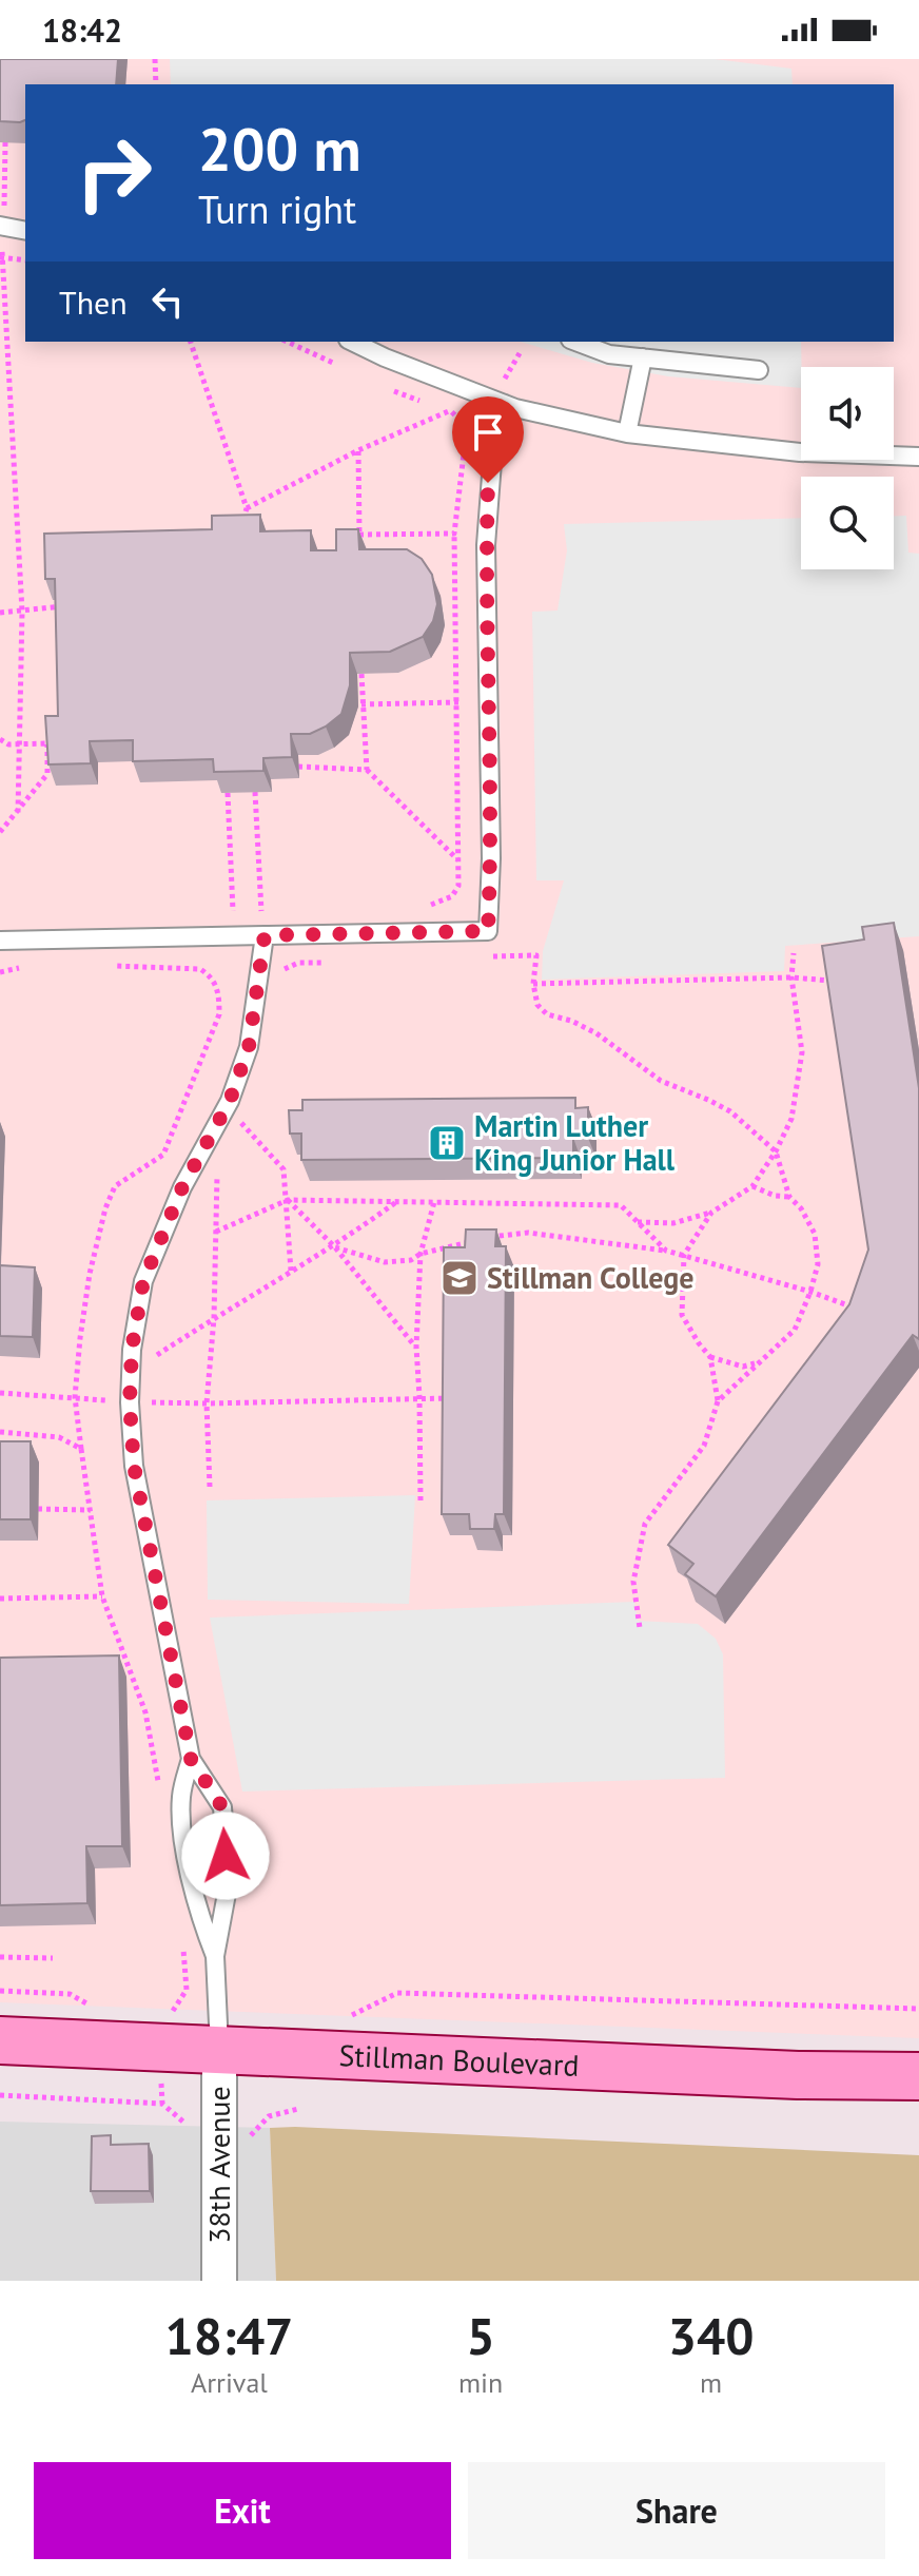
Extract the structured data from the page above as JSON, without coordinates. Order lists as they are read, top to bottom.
{
  "streets": {
    "main road": ["Stillman Boulevard"],
    "street": ["38th Avenue"]
  },
  "crossings": [
    ["Stillman Boulevard", "38th Avenue"]
  ],
  "places": {
    "building": ["Martin Luther King Junior Hall"],
    "school or university": ["Stillman College"]
  },
  "page": {
    "status": "18:42",
    "turn": ["200 m", "Turn right"],
    "then": "Then",
    "eta": [
      "18:47",
      "Arrival",
      "5",
      "min",
      "340",
      "m"
    ],
    "buttons": ["Exit", "Share"]
  }
}
